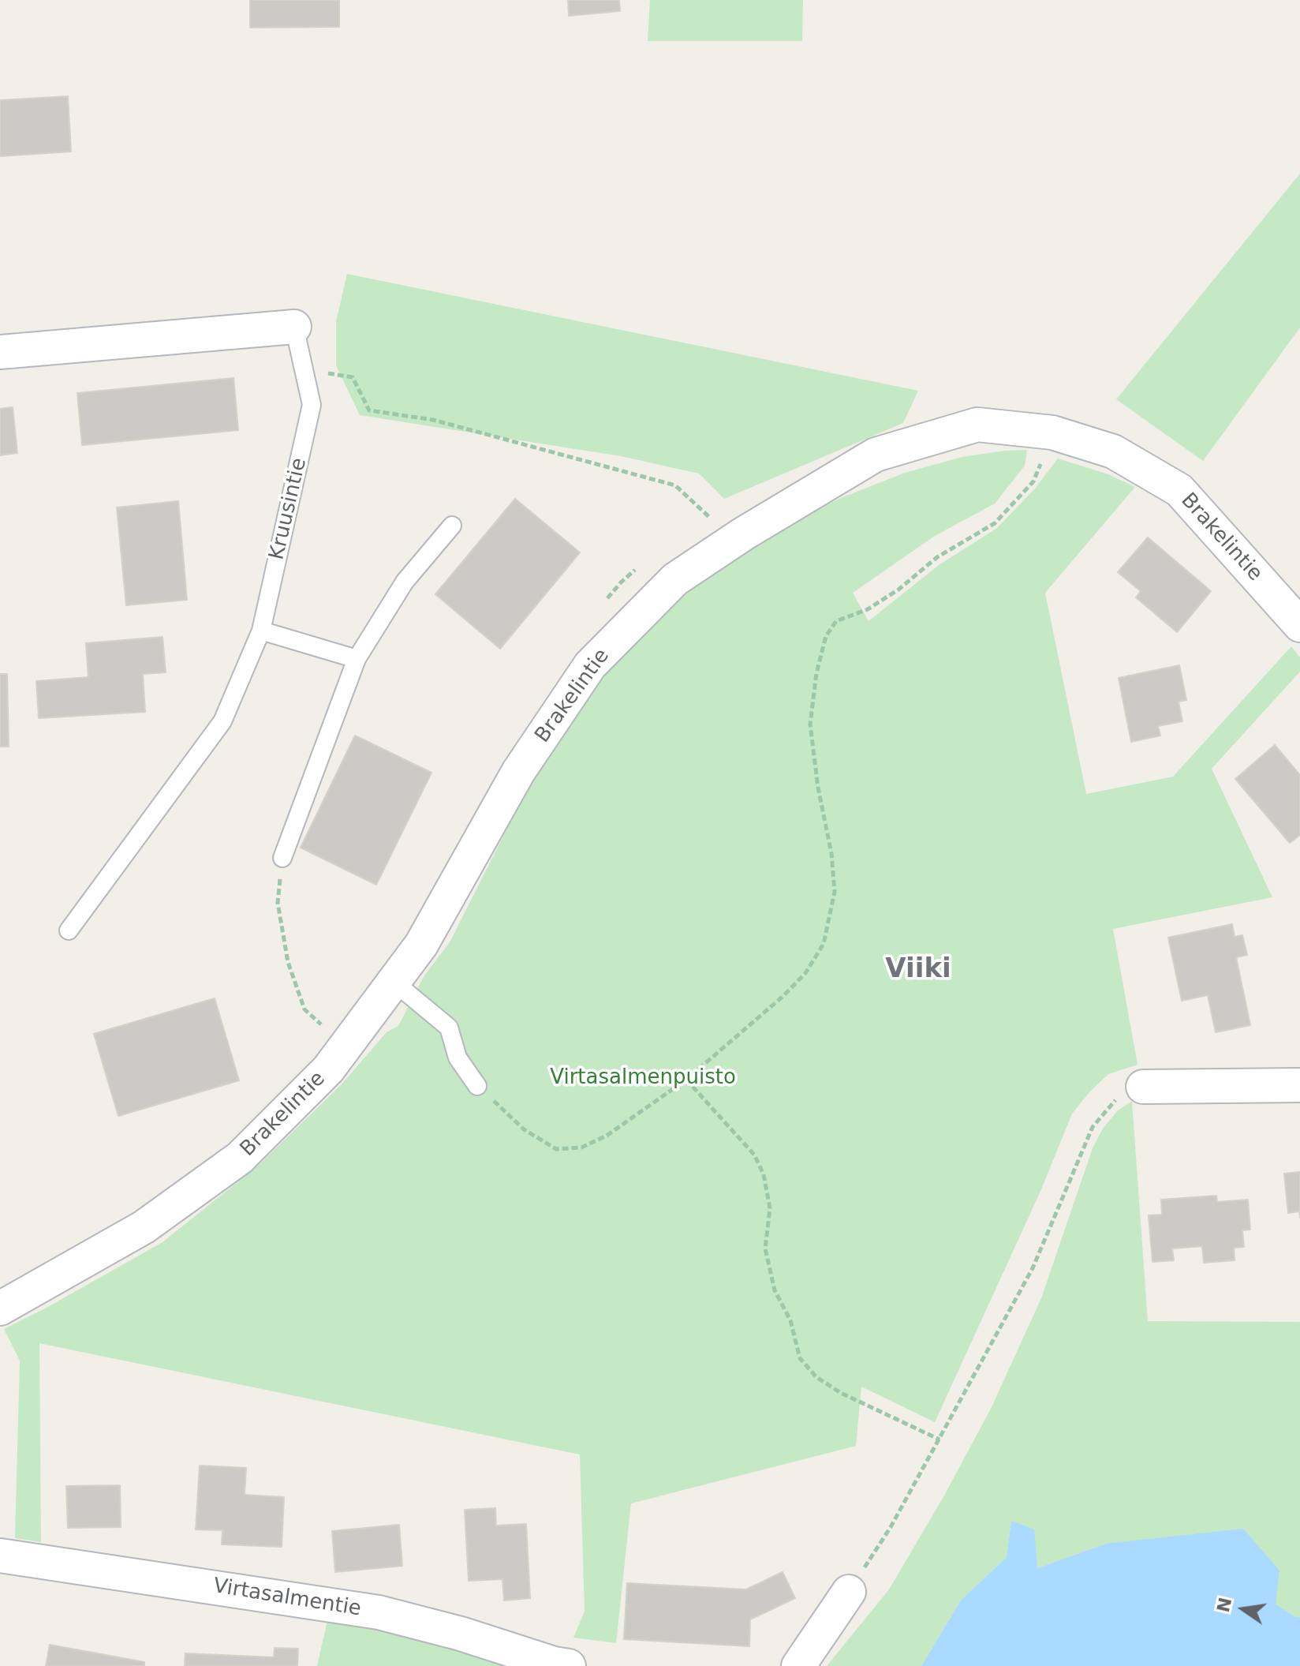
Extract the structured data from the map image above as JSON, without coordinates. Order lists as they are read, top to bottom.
{
  "streets": {
    "street": ["Kruusintie", "Brakelintie", "Virtasalmentie"]
  },
  "districts": ["Viiki"],
  "parks": ["Virtasalmenpuisto"],
  "north": "left"
}
